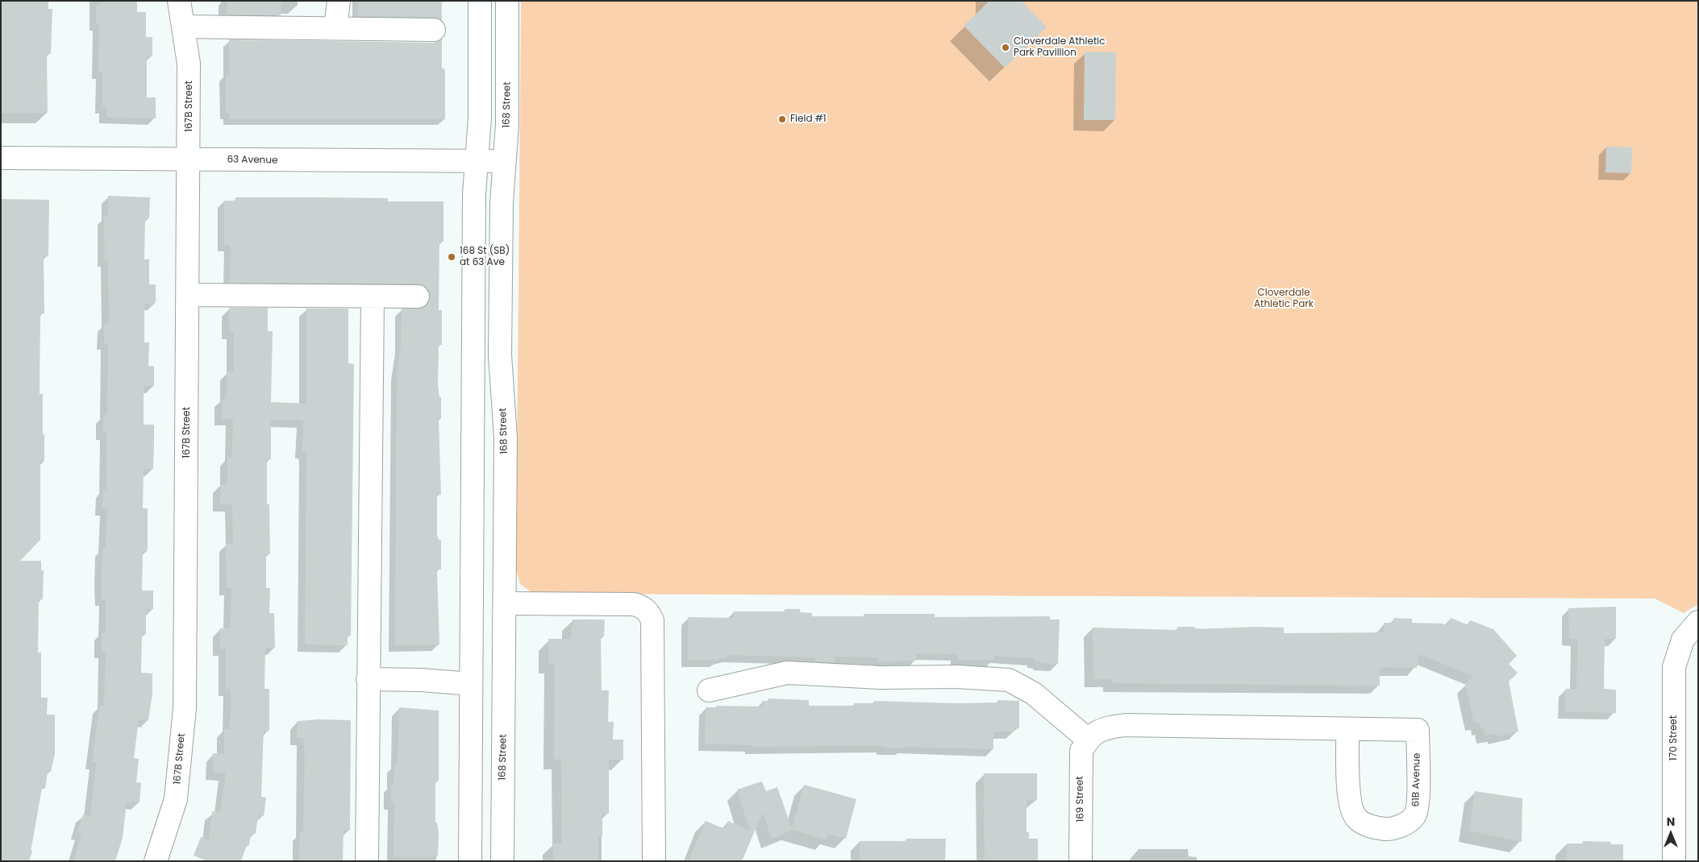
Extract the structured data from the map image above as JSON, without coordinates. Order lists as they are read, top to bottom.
{
  "streets": {
    "street": [
      "168 Street",
      "167B Street",
      "63 Avenue",
      "170 Street",
      "61B Avenue",
      "169 Street"
    ]
  },
  "crossings": [
    ["168 Street", "63 Avenue"],
    ["167B Street", "63 Avenue"],
    ["61B Avenue", "169 Street"]
  ],
  "parks": ["Cloverdale Athletic Park"],
  "places": ["Cloverdale Athletic Park Pavillion", "Field #1", "168 St (SB) at 63 Ave"],
  "north": "top"
}
